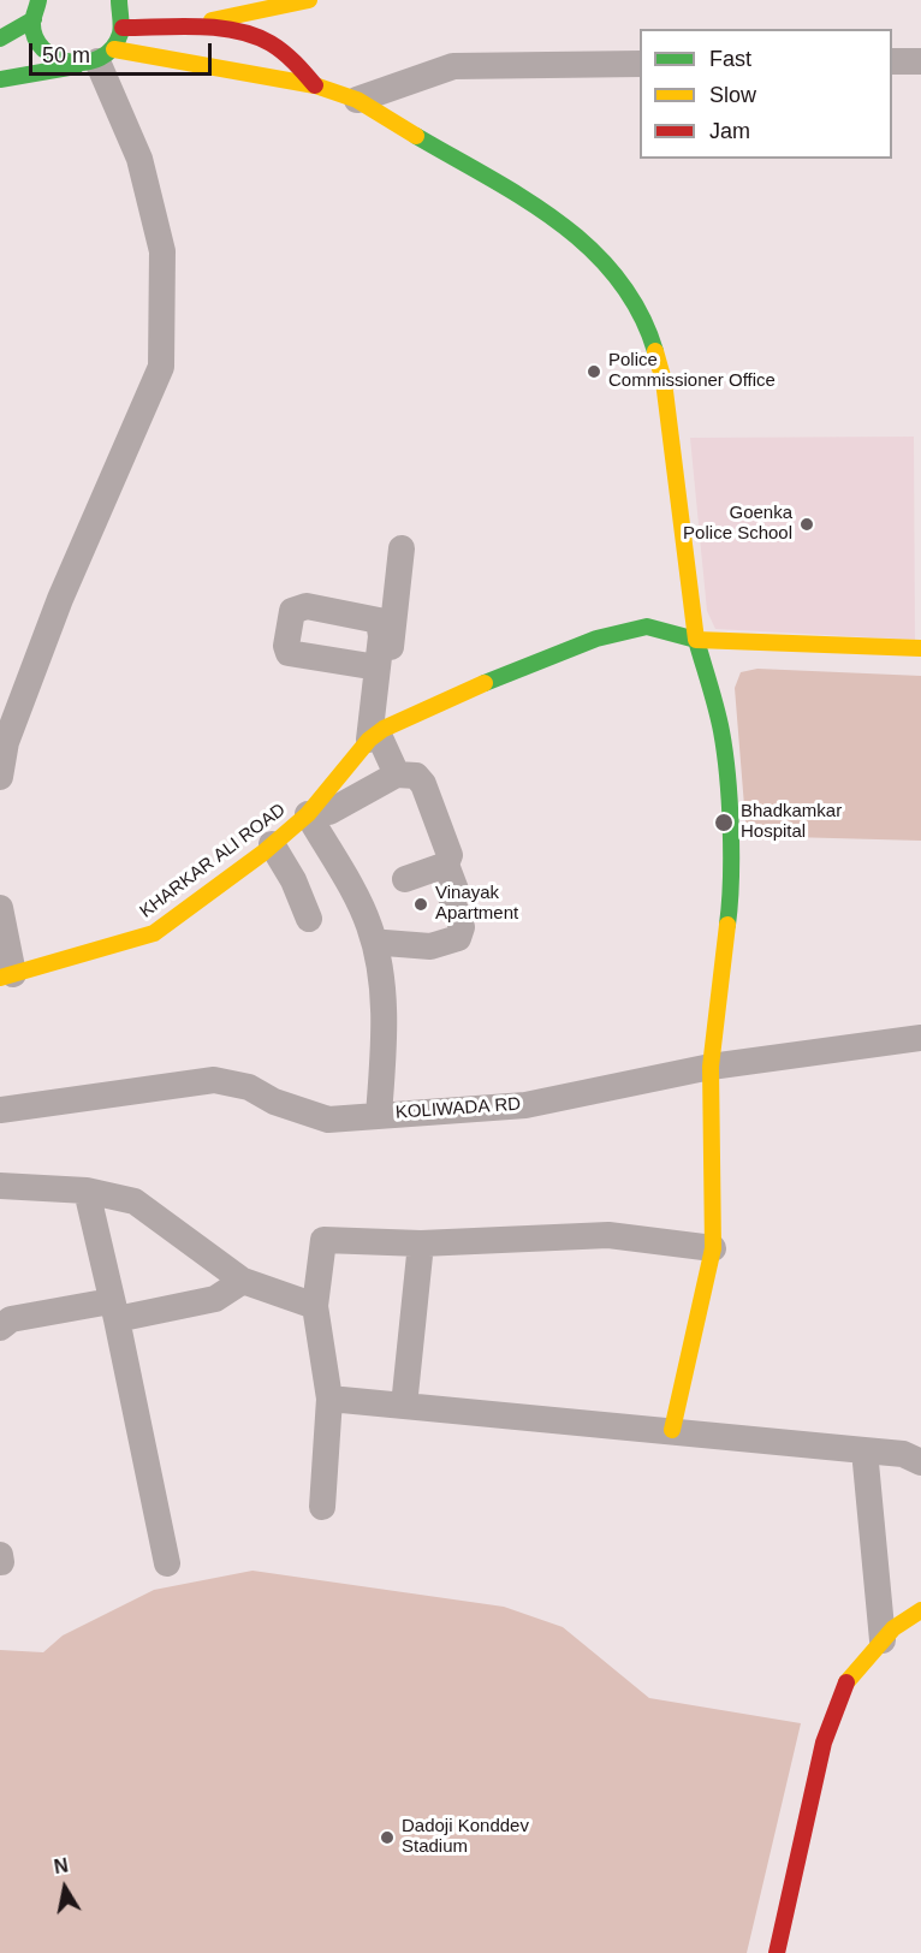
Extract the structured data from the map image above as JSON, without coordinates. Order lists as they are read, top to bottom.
{
  "streets": {
    "street": ["KHARKAR ALI ROAD", "KOLIWADA RD"]
  },
  "places": [
    "Police Commissioner Office",
    "Goenka Police School",
    "Bhadkamkar Hospital",
    "Vinayak Apartment",
    "Dadoji Konddev Stadium"
  ],
  "legend": ["Fast", "Slow", "Jam"],
  "scale_bar": "50 m",
  "north": "top"
}
